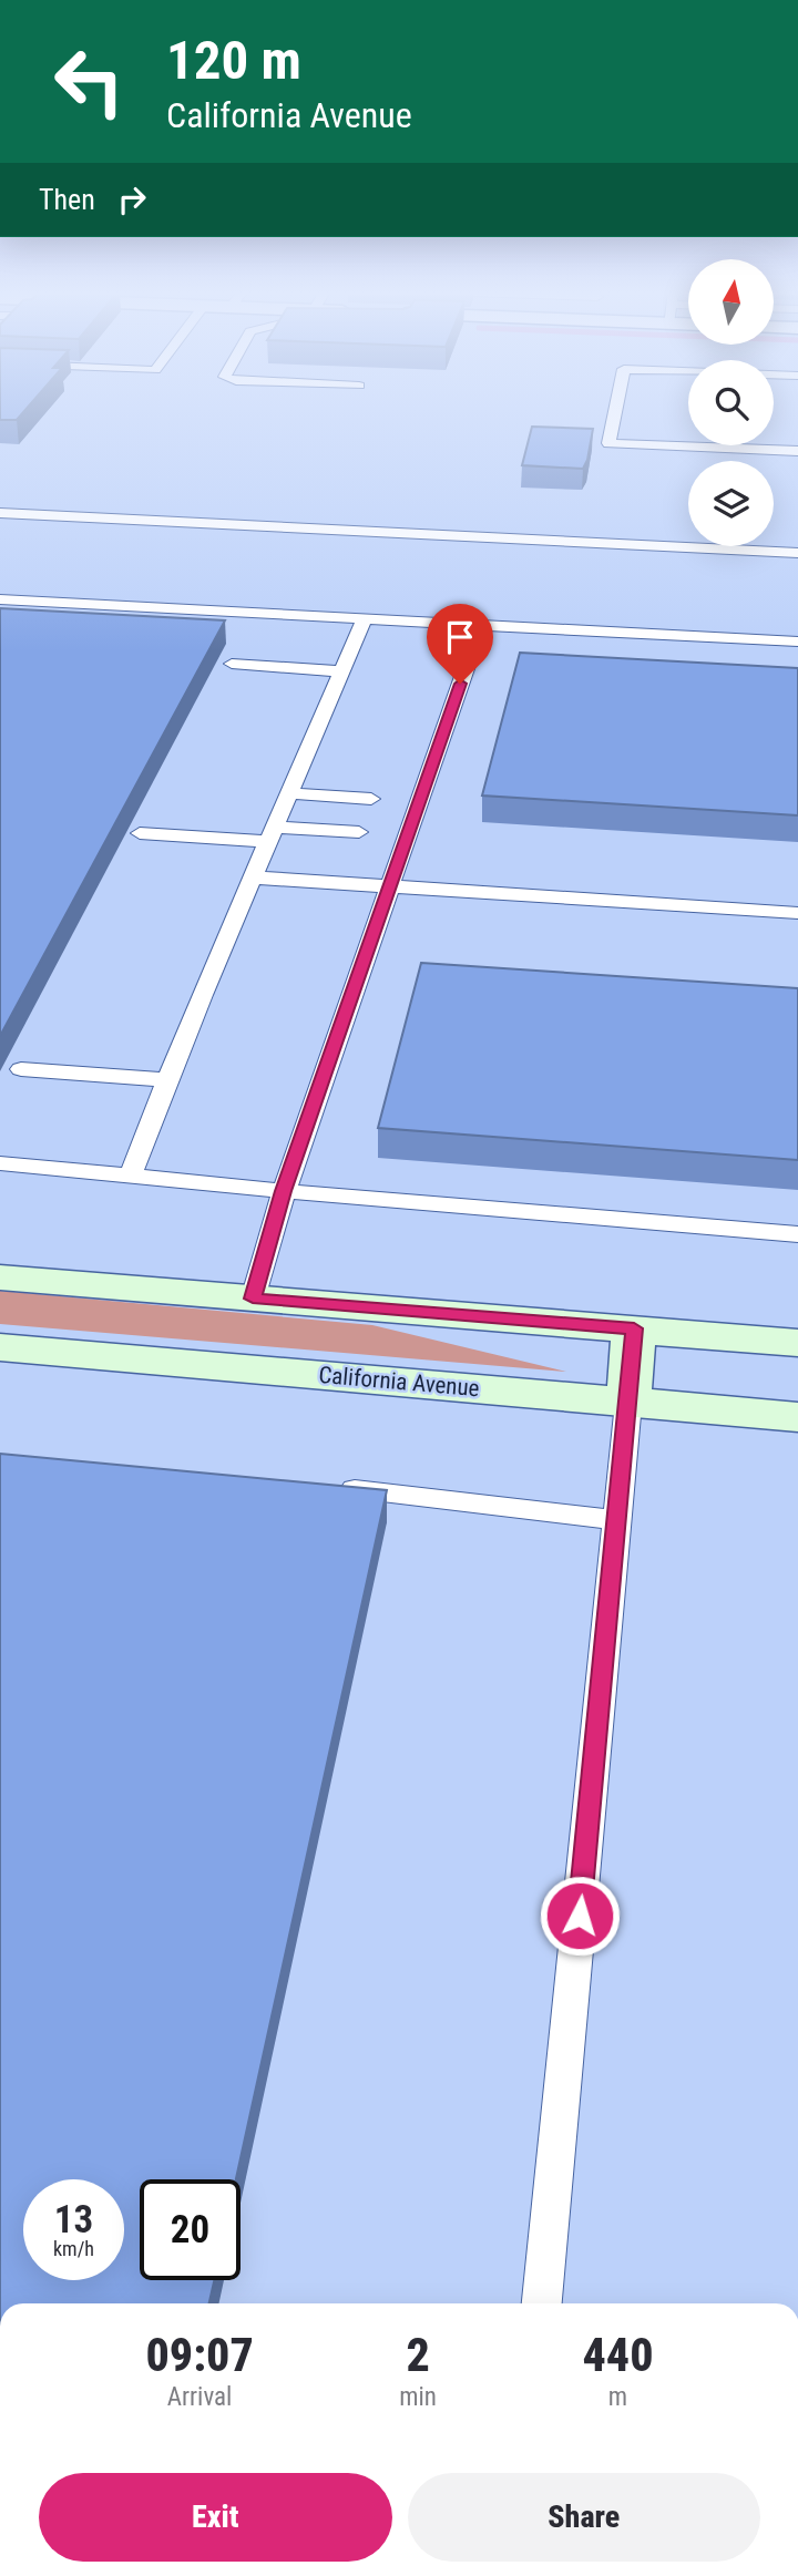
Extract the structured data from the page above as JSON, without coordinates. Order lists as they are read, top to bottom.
{
  "streets": {
    "main road": ["California Avenue"]
  },
  "north": "top",
  "page": {
    "turn": ["120 m", "California Avenue"],
    "then": "Then",
    "speed": "13 km/h",
    "limit": "20",
    "eta": [
      "09:07",
      "Arrival",
      "2",
      "min",
      "440",
      "m"
    ],
    "buttons": ["Exit", "Share"]
  }
}
